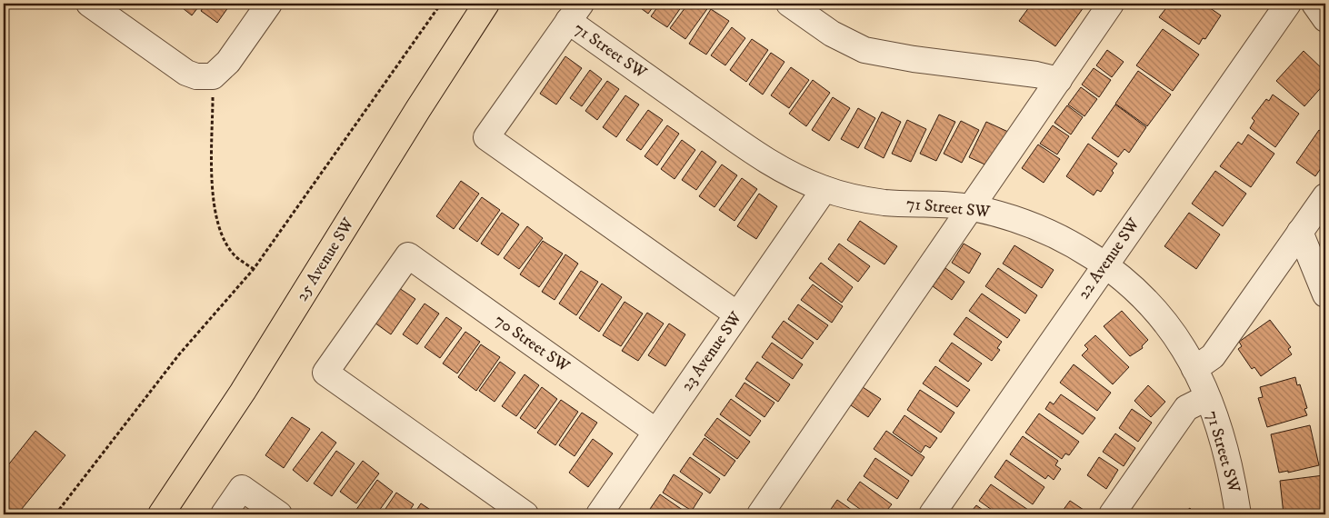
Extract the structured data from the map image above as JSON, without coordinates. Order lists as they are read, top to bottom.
{
  "streets": {
    "main road": ["25 Avenue SW"],
    "street": [
      "71 Street SW",
      "22 Avenue SW",
      "70 Street SW",
      "23 Avenue SW"
    ]
  },
  "crossings": [
    ["71 Street SW", "22 Avenue SW"],
    ["71 Street SW", "23 Avenue SW"],
    ["70 Street SW", "23 Avenue SW"]
  ]
}
